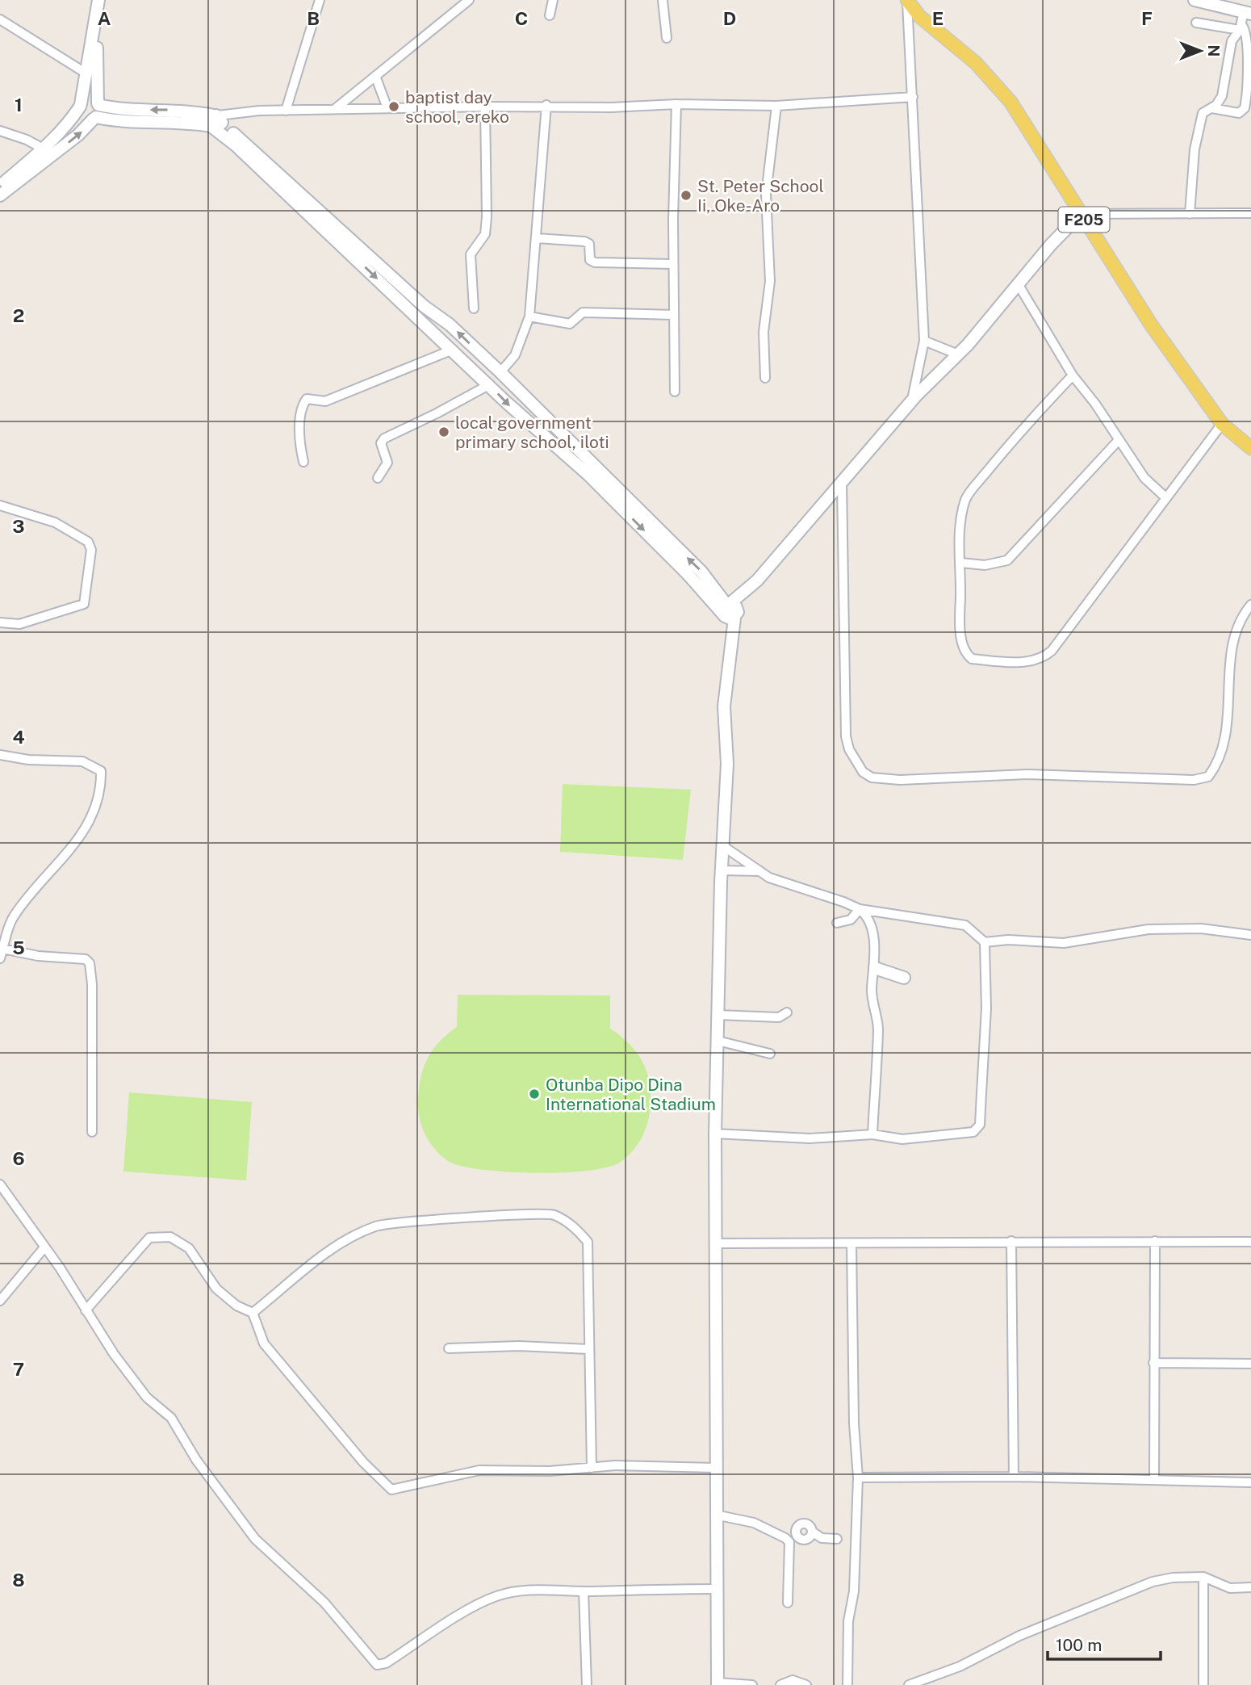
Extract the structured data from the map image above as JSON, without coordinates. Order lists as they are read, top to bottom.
{
  "streets": {
    "main road": ["F205"]
  },
  "places": [
    "baptist day school, ereko",
    "St. Peter School Ii, Oke-Aro",
    "local government primary school, iloti",
    "Otunba Dipo Dina International Stadium"
  ],
  "scale_bar": "100 m",
  "north": "right",
  "grid": {
    "columns": [
      "A",
      "B",
      "C",
      "D",
      "E",
      "F"
    ],
    "rows": [
      "1",
      "2",
      "3",
      "4",
      "5",
      "6",
      "7",
      "8"
    ]
  }
}
